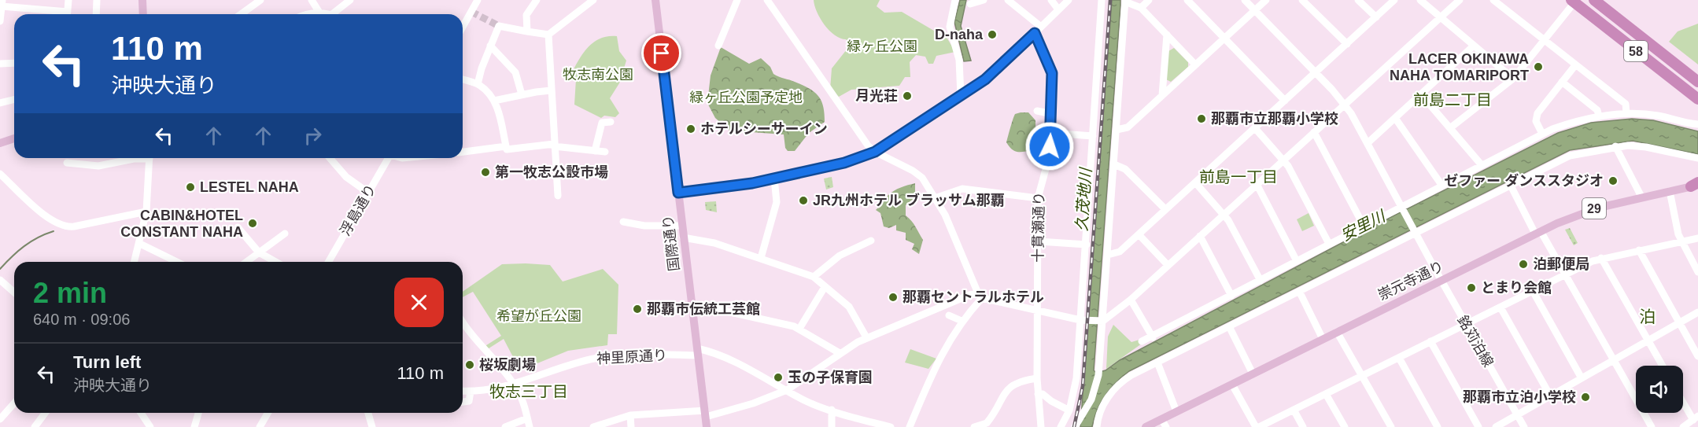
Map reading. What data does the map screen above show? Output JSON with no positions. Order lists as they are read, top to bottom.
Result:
{
  "streets": {
    "highway": ["58"],
    "main road": ["29", "国際通り", "崇元寺通り"],
    "street": [
      "浮島通り",
      "十貫瀬通り",
      "銘苅泊線",
      "神里原通り"
    ]
  },
  "crossings": [
    ["国際通り", "神里原通り"],
    ["崇元寺通り", "銘苅泊線"]
  ],
  "districts": [
    "前島二丁目",
    "前島一丁目",
    "泊",
    "牧志三丁目"
  ],
  "water": ["久茂地川", "安里川"],
  "parks": [
    "緑ヶ丘公園",
    "牧志南公園",
    "緑ヶ丘公園予定地",
    "希望が丘公園"
  ],
  "places": [
    "D-naha",
    "LACER OKINAWA NAHA TOMARIPORT",
    "月光荘",
    "那覇市立那覇小学校",
    "ホテルシーサーイン",
    "第一牧志公設市場",
    "ゼファー ダンススタジオ",
    "LESTEL NAHA",
    "JR九州ホテル ブラッサム那覇",
    "CABIN&HOTEL CONSTANT NAHA",
    "泊郵便局",
    "とまり会館",
    "那覇セントラルホテル",
    "那覇市伝統工芸館",
    "桜坂劇場",
    "玉の子保育園",
    "那覇市立泊小学校"
  ],
  "page": {
    "turn": ["110 m", "沖映大通り"],
    "heading": ["2 min", "640 m · 09:06"],
    "list": [
      {
        "name": "Turn left",
        "note": "沖映大通り",
        "value": "110 m"
      }
    ]
  }
}
